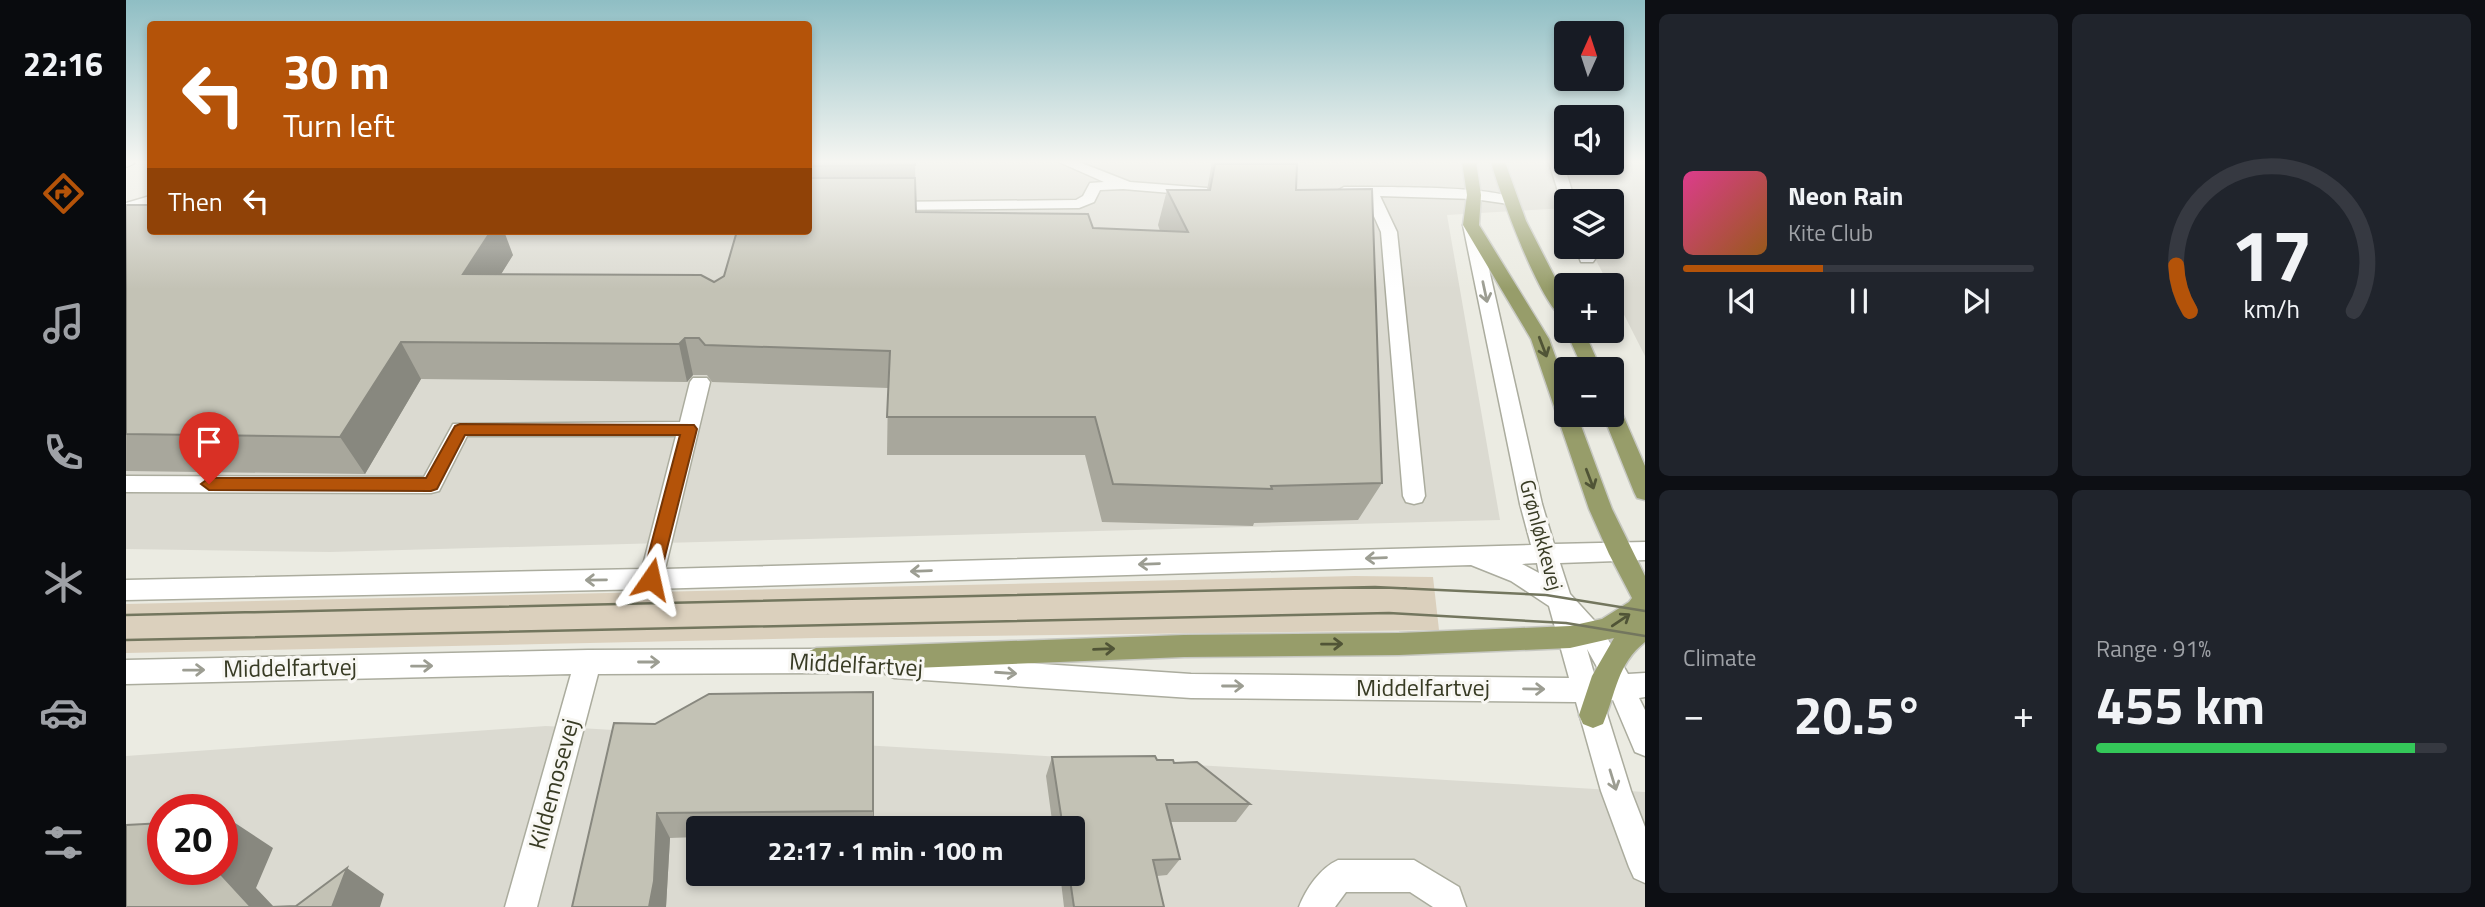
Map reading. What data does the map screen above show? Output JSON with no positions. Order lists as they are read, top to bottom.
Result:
{
  "streets": {
    "main road": ["Grønløkkevej"],
    "street": ["Middelfartvej", "Kildemosevej"]
  },
  "crossings": [
    ["Grønløkkevej", "Middelfartvej"],
    ["Middelfartvej", "Kildemosevej"]
  ],
  "north": "top",
  "page": {
    "tabs": "22:16",
    "map_buttons": ["+", "−"],
    "turn": ["30 m", "Turn left"],
    "then": "Then",
    "song": ["Neon Rain", "Kite Club"],
    "tile": [
      "Climate",
      ["Range · 91%", "455 km"]
    ],
    "heat": ["−", "20.5°", "+"],
    "limit": "20",
    "trip": "22:17 · 1 min · 100 m",
    "gauge": ["17", "km/h"]
  }
}
